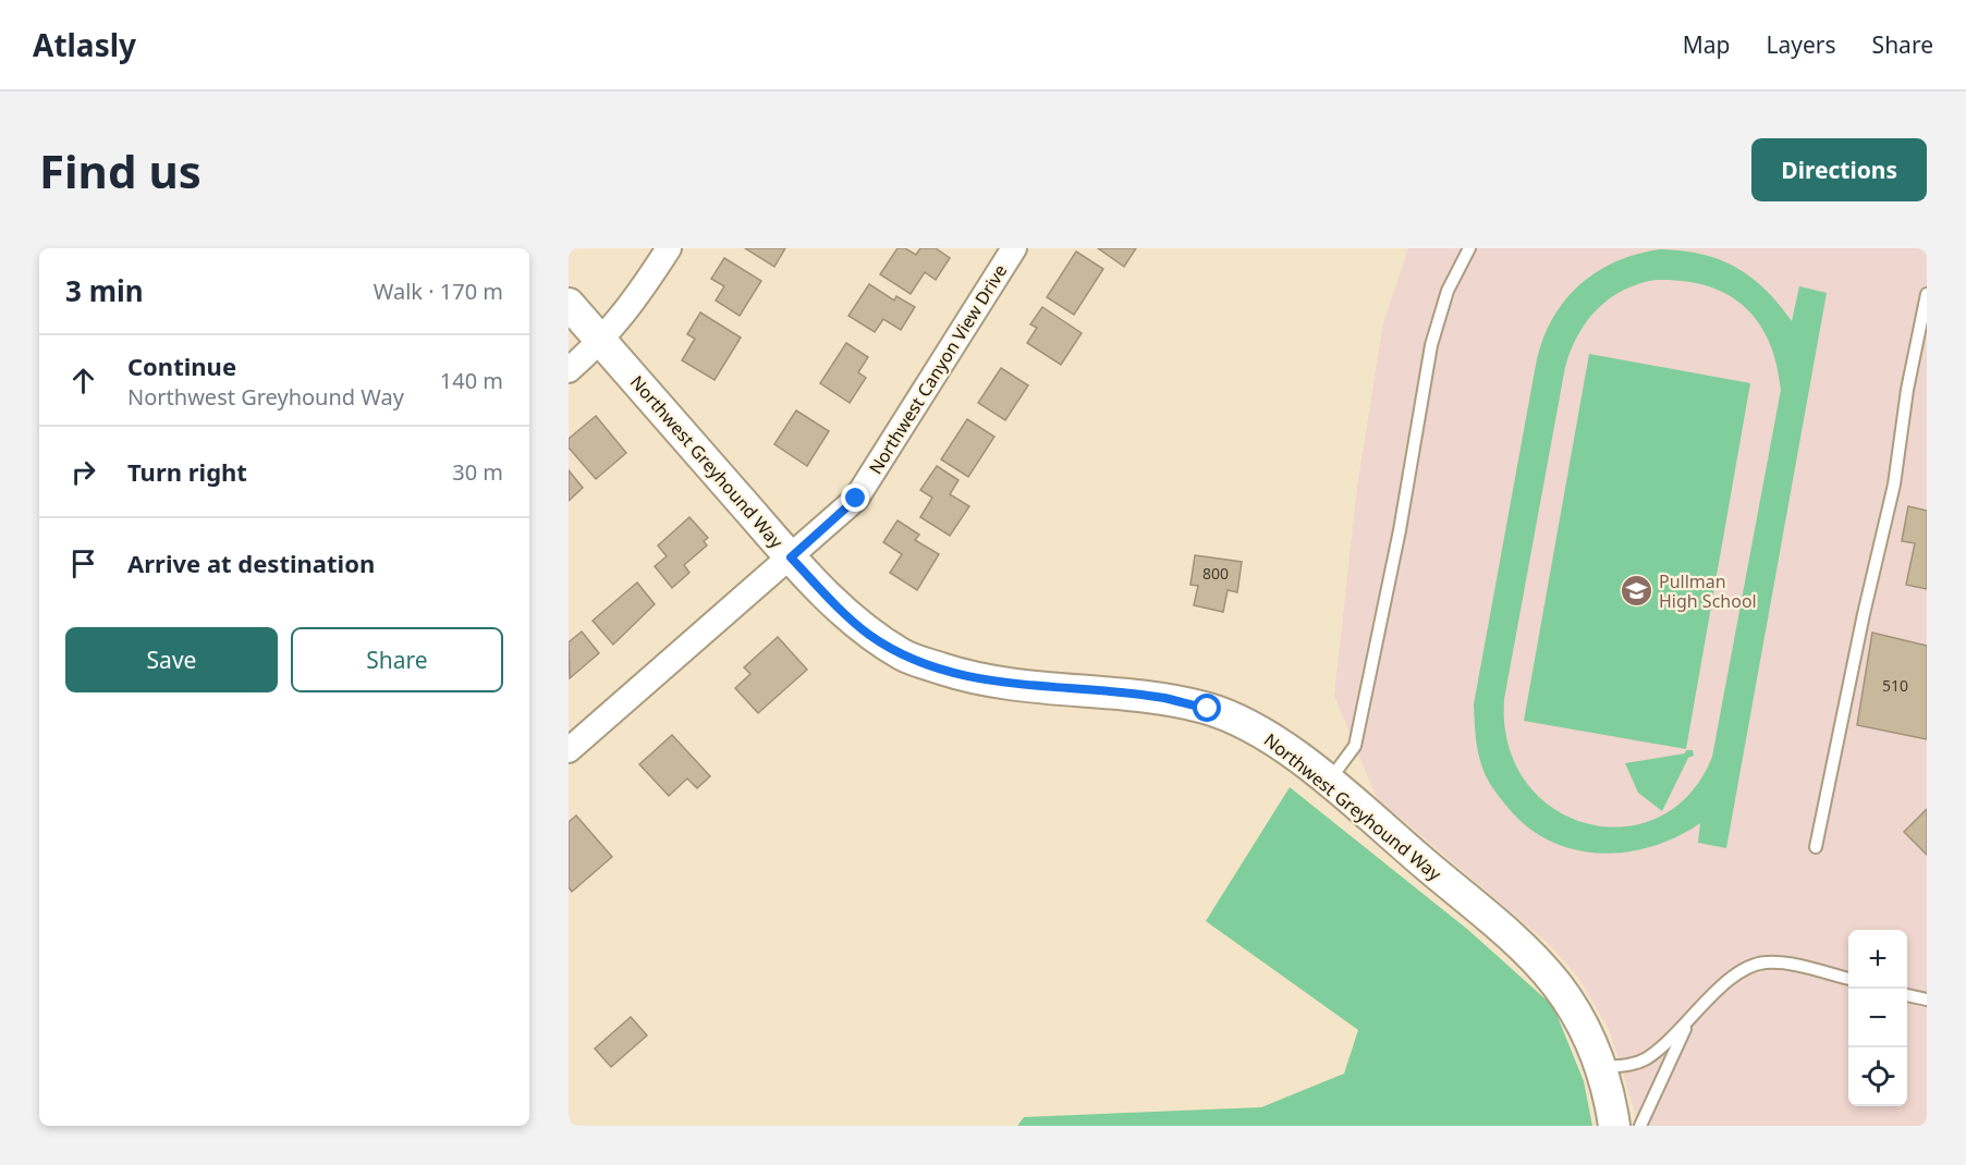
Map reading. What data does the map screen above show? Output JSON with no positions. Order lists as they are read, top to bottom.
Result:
{
  "streets": {
    "street": ["Northwest Canyon View Drive", "Northwest Greyhound Way"]
  },
  "crossings": [
    ["Northwest Canyon View Drive", "Northwest Greyhound Way"]
  ],
  "places": {
    "school or university": ["Pullman High School"]
  },
  "house_numbers": ["800", "510"],
  "page": {
    "header": "Atlasly",
    "nav": ["Map", "Layers", "Share"],
    "buttons": [
      "Directions",
      ["Save", "Share"]
    ],
    "title": "Find us",
    "heading": ["3 min", "Walk · 170 m"],
    "list": [
      ["Continue", "Northwest Greyhound Way", "140 m"],
      ["Turn right", "30 m"],
      "Arrive at destination"
    ],
    "map_buttons": ["+", "−"]
  }
}
